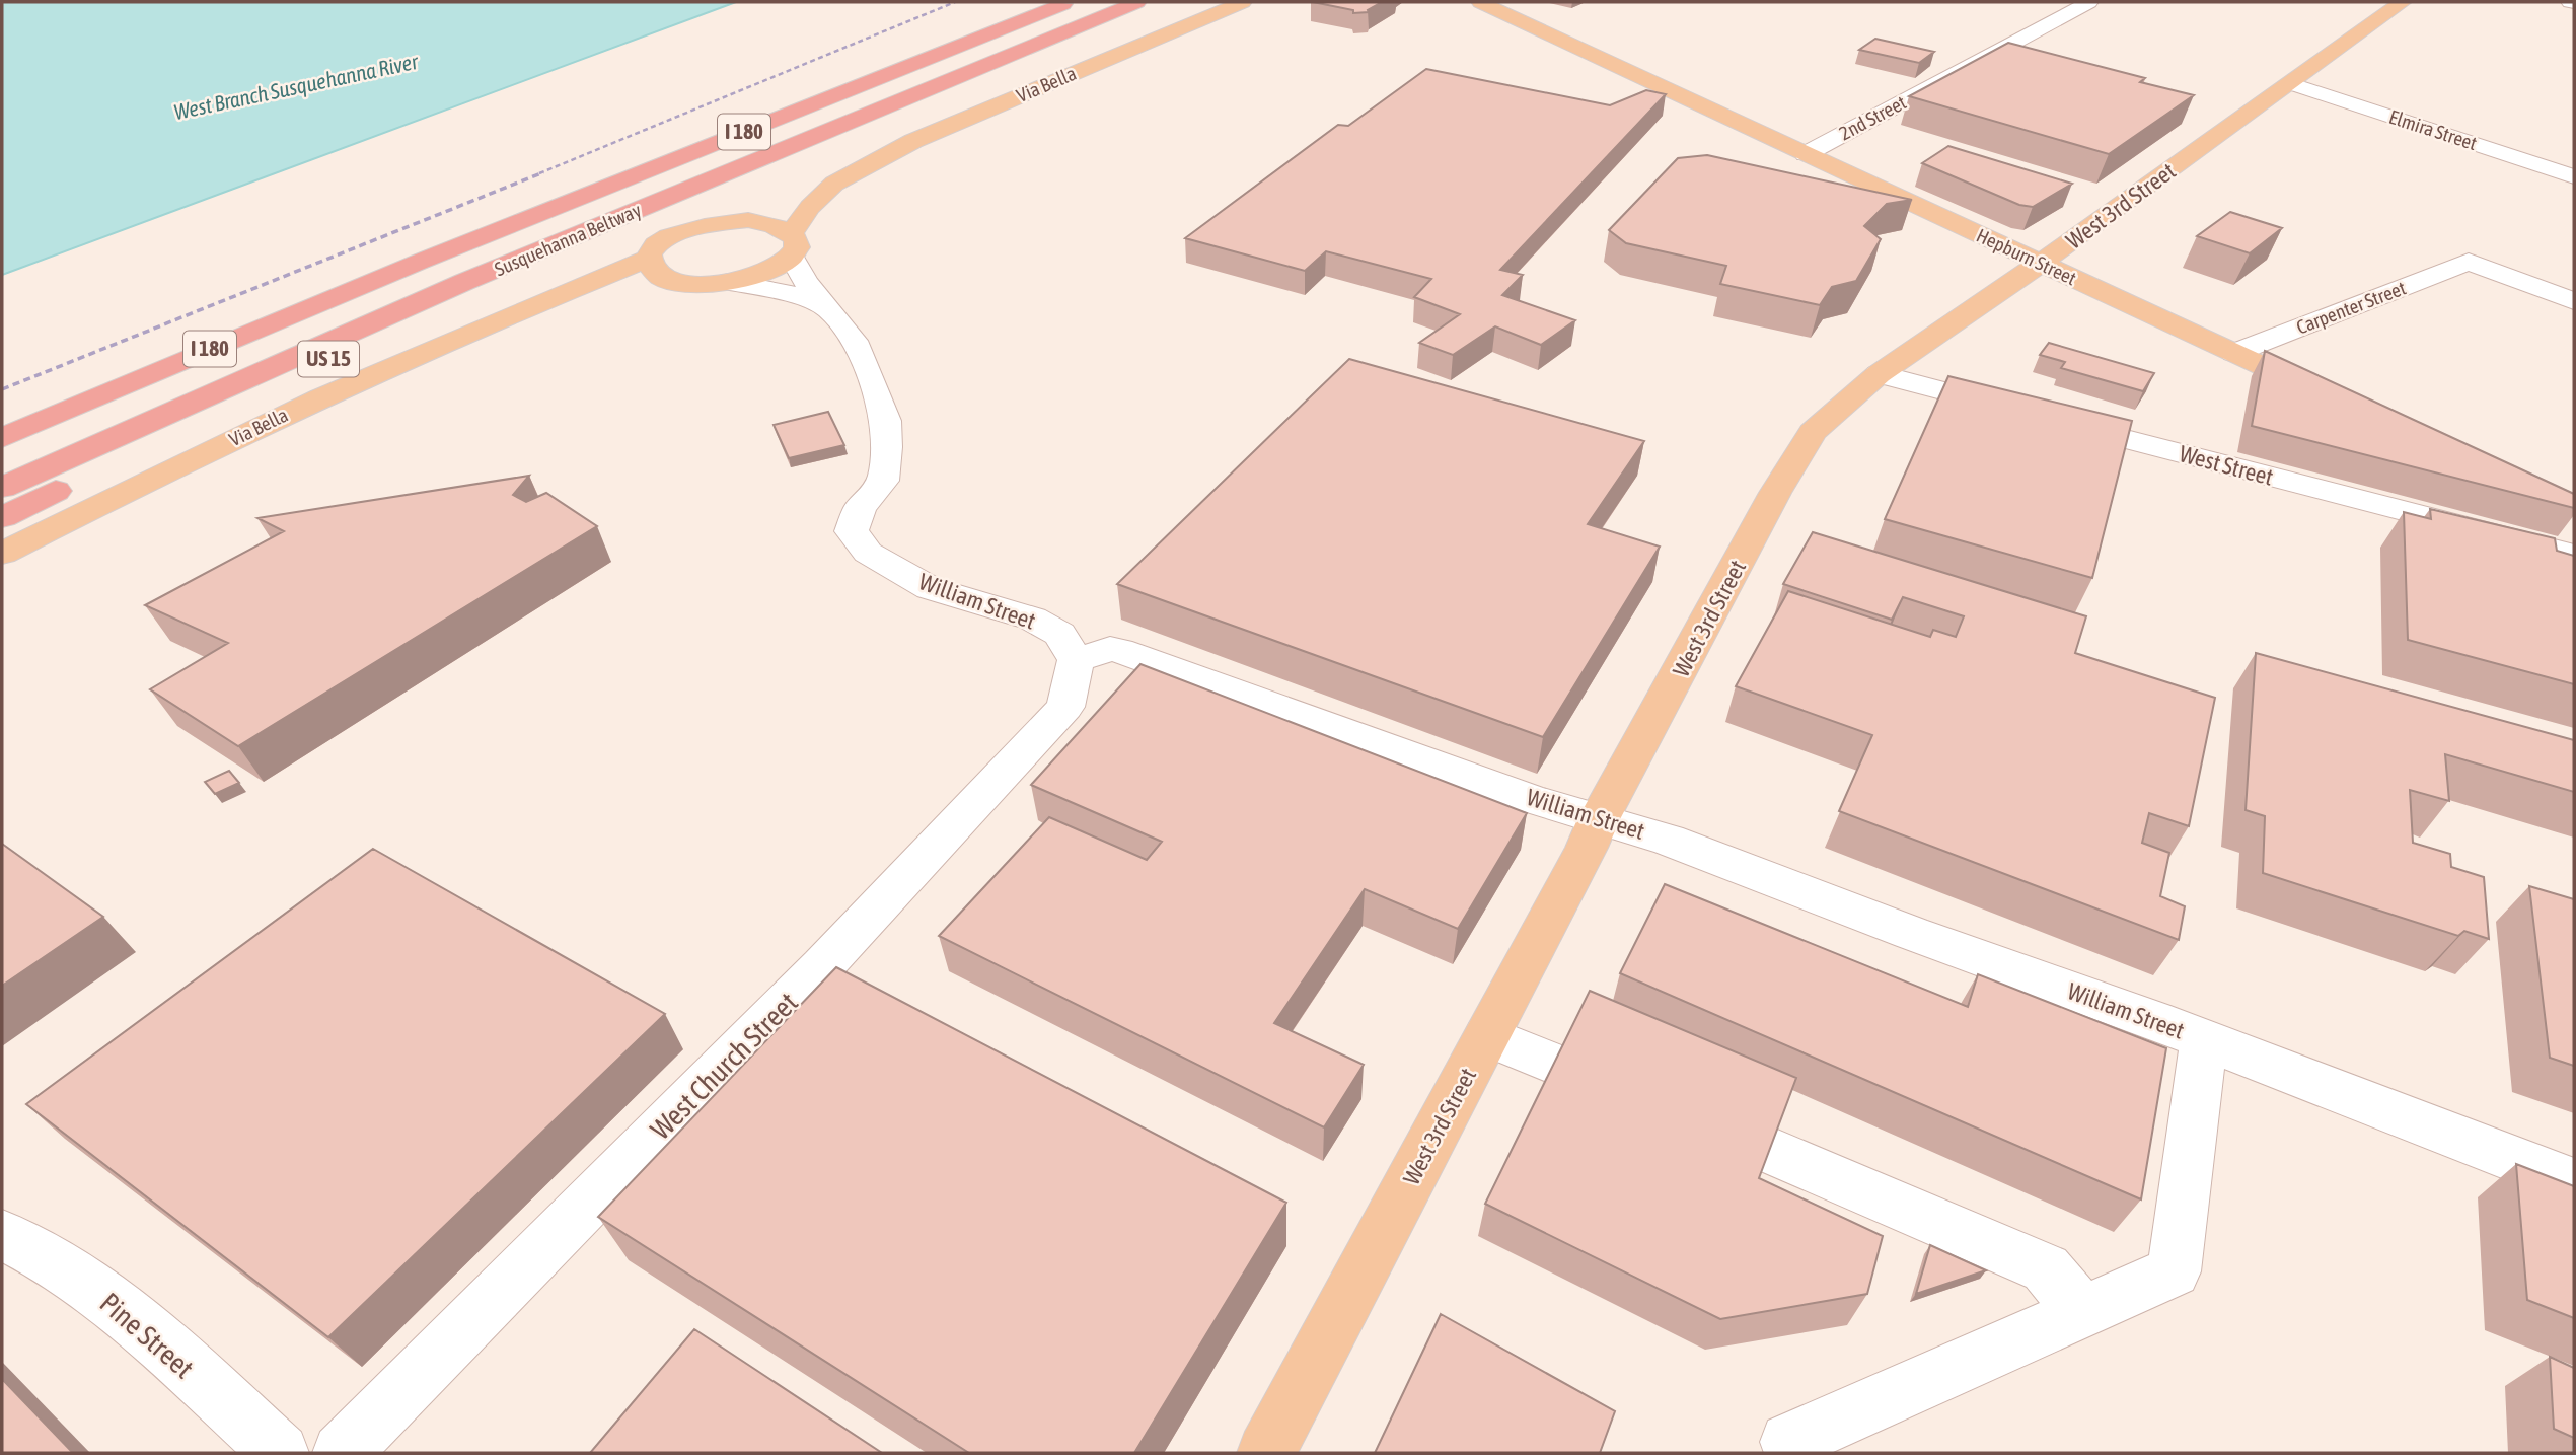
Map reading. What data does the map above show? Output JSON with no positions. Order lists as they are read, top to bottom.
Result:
{
  "streets": {
    "highway": ["I 180", "Susquehanna Beltway", "US 15"],
    "main road": ["Via Bella", "West 3rd Street", "Hepburn Street"],
    "street": [
      "2nd Street",
      "Elmira Street",
      "Carpenter Street",
      "West Street",
      "William Street",
      "West Church Street",
      "Pine Street"
    ]
  },
  "crossings": [
    ["Via Bella", "William Street"],
    ["2nd Street", "Hepburn Street"],
    ["Elmira Street", "West 3rd Street"],
    ["West 3rd Street", "Hepburn Street"],
    ["West 3rd Street", "West Street"],
    ["West 3rd Street", "William Street"],
    ["Susquehanna Beltway", "US 15"],
    ["Hepburn Street", "Carpenter Street"],
    ["William Street", "West Church Street"]
  ],
  "water": ["West Branch Susquehanna River"]
}
